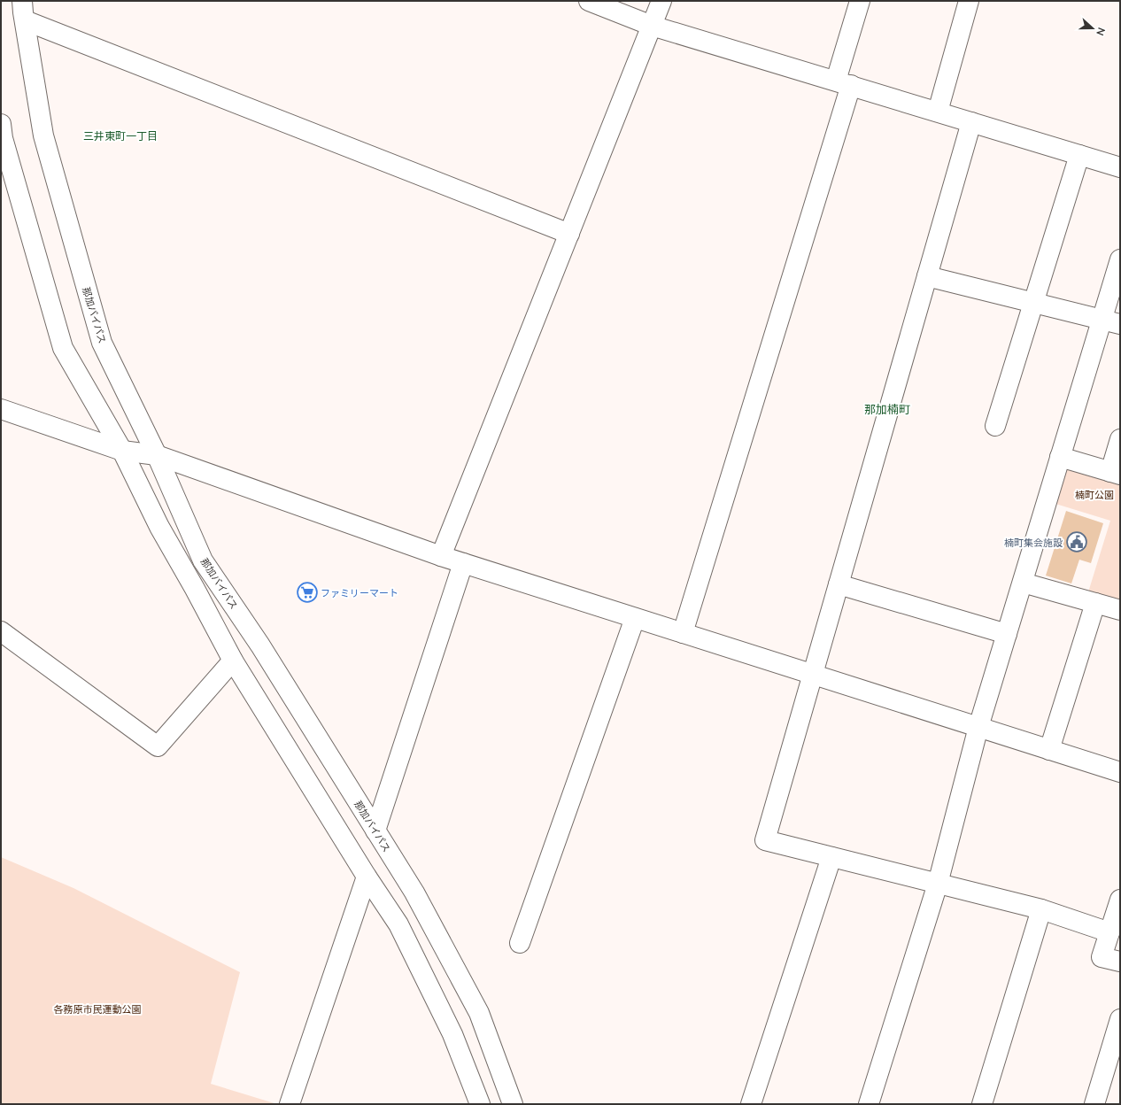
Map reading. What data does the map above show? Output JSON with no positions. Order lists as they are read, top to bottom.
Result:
{
  "streets": {
    "main road": ["那加バイパス"]
  },
  "districts": ["三井東町一丁目", "那加楠町"],
  "parks": ["楠町公園", "各務原市民運動公園"],
  "places": {
    "public building": ["楠町集会施設"],
    "supermarket": ["ファミリーマート"]
  },
  "north": "right"
}
